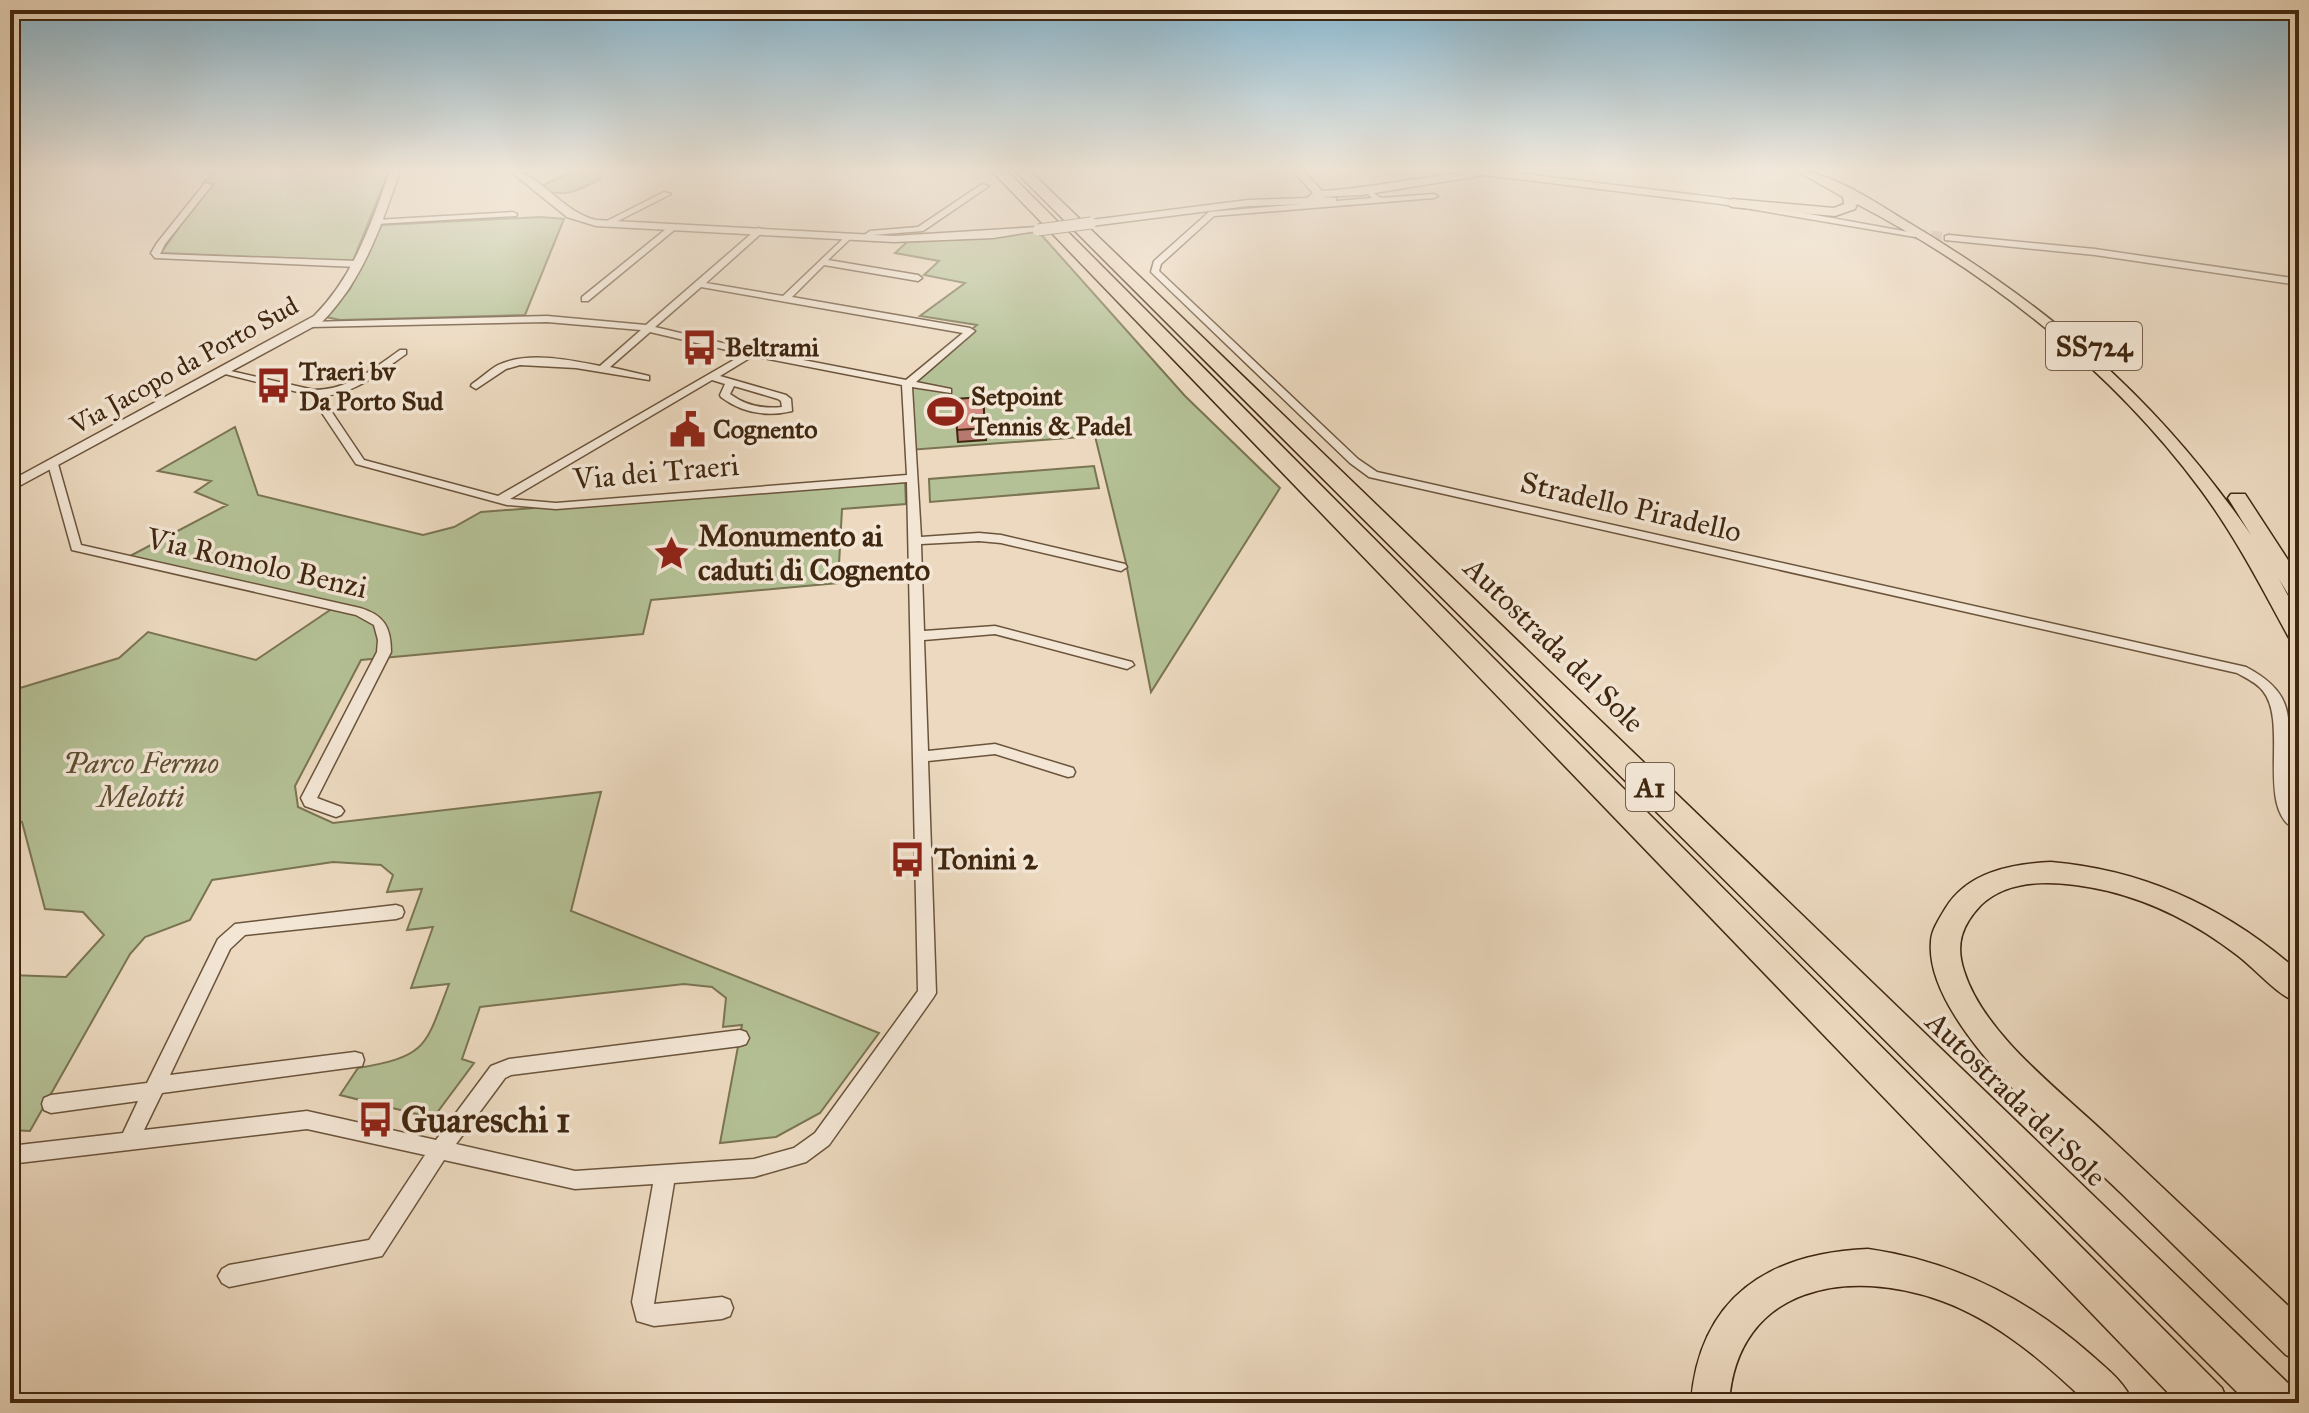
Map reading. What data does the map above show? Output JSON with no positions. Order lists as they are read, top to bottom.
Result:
{
  "streets": {
    "highway": ["SS724", "Autostrada del Sole", "A1"],
    "street": [
      "Via Jacopo da Porto Sud",
      "Via dei Traeri",
      "Stradello Piradello",
      "Via Romolo Benzi"
    ]
  },
  "crossings": [
    ["Via Jacopo da Porto Sud", "Via Romolo Benzi"]
  ],
  "parks": ["Parco Fermo Melotti"],
  "places": {
    "bus stop": [
      "Beltrami",
      "Traeri bv Da Porto Sud",
      "Tonini 2",
      "Guareschi 1"
    ],
    "sports": ["Setpoint Tennis & Padel"],
    "public building": ["Cognento"],
    "place": ["Monumento ai caduti di Cognento"]
  }
}
